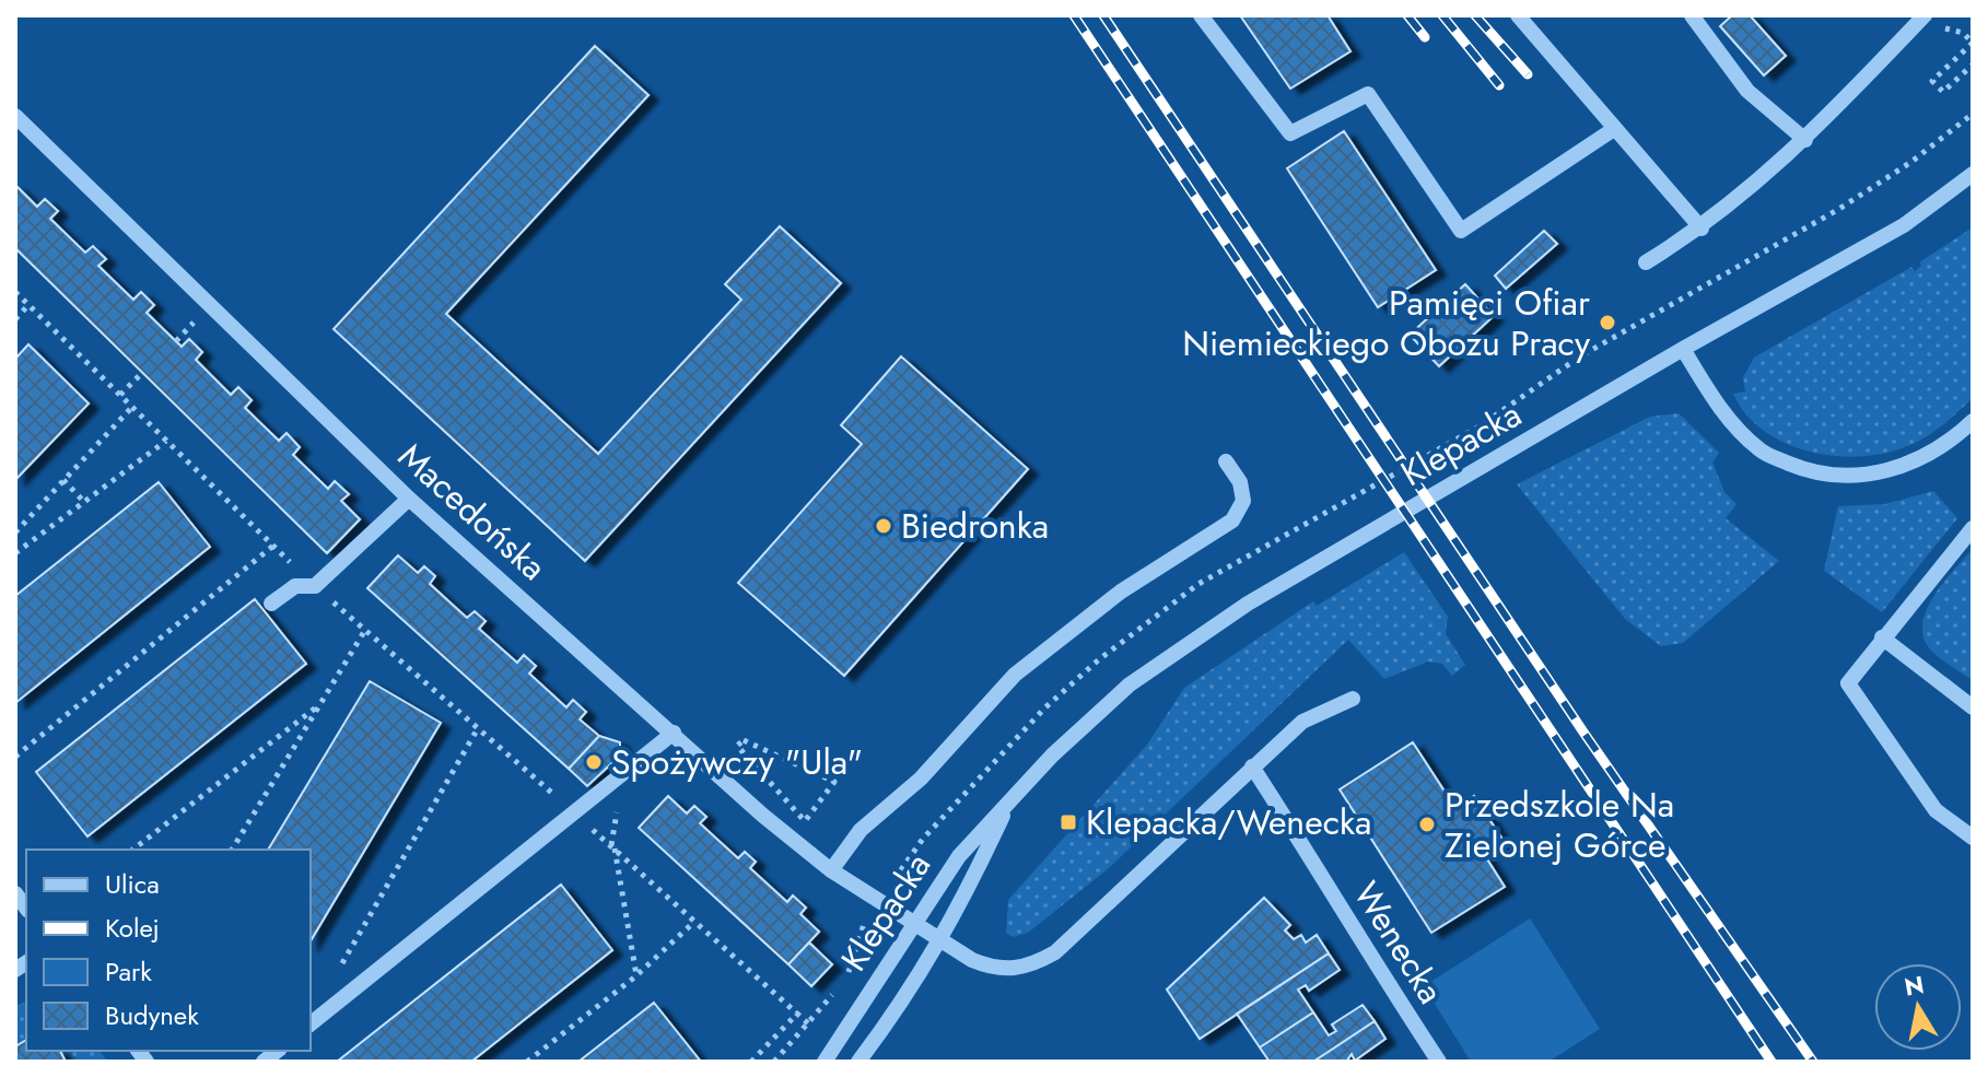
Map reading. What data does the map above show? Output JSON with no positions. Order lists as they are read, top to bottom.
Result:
{
  "streets": {
    "street": ["Klepacka", "Macedońska", "Wenecka"]
  },
  "crossings": [
    ["Klepacka", "Macedońska"],
    ["Macedońska", "Wenecka"]
  ],
  "places": {
    "other": [
      "Pamięci Ofiar Niemieckiego Obozu Pracy",
      "Biedronka",
      "Spożywczy \"Ula\"",
      "Przedszkole Na Zielonej Górce"
    ],
    "transit": ["Klepacka/Wenecka"]
  },
  "legend": [
    "Ulica",
    "Kolej",
    "Park",
    "Budynek"
  ],
  "north": "top"
}
